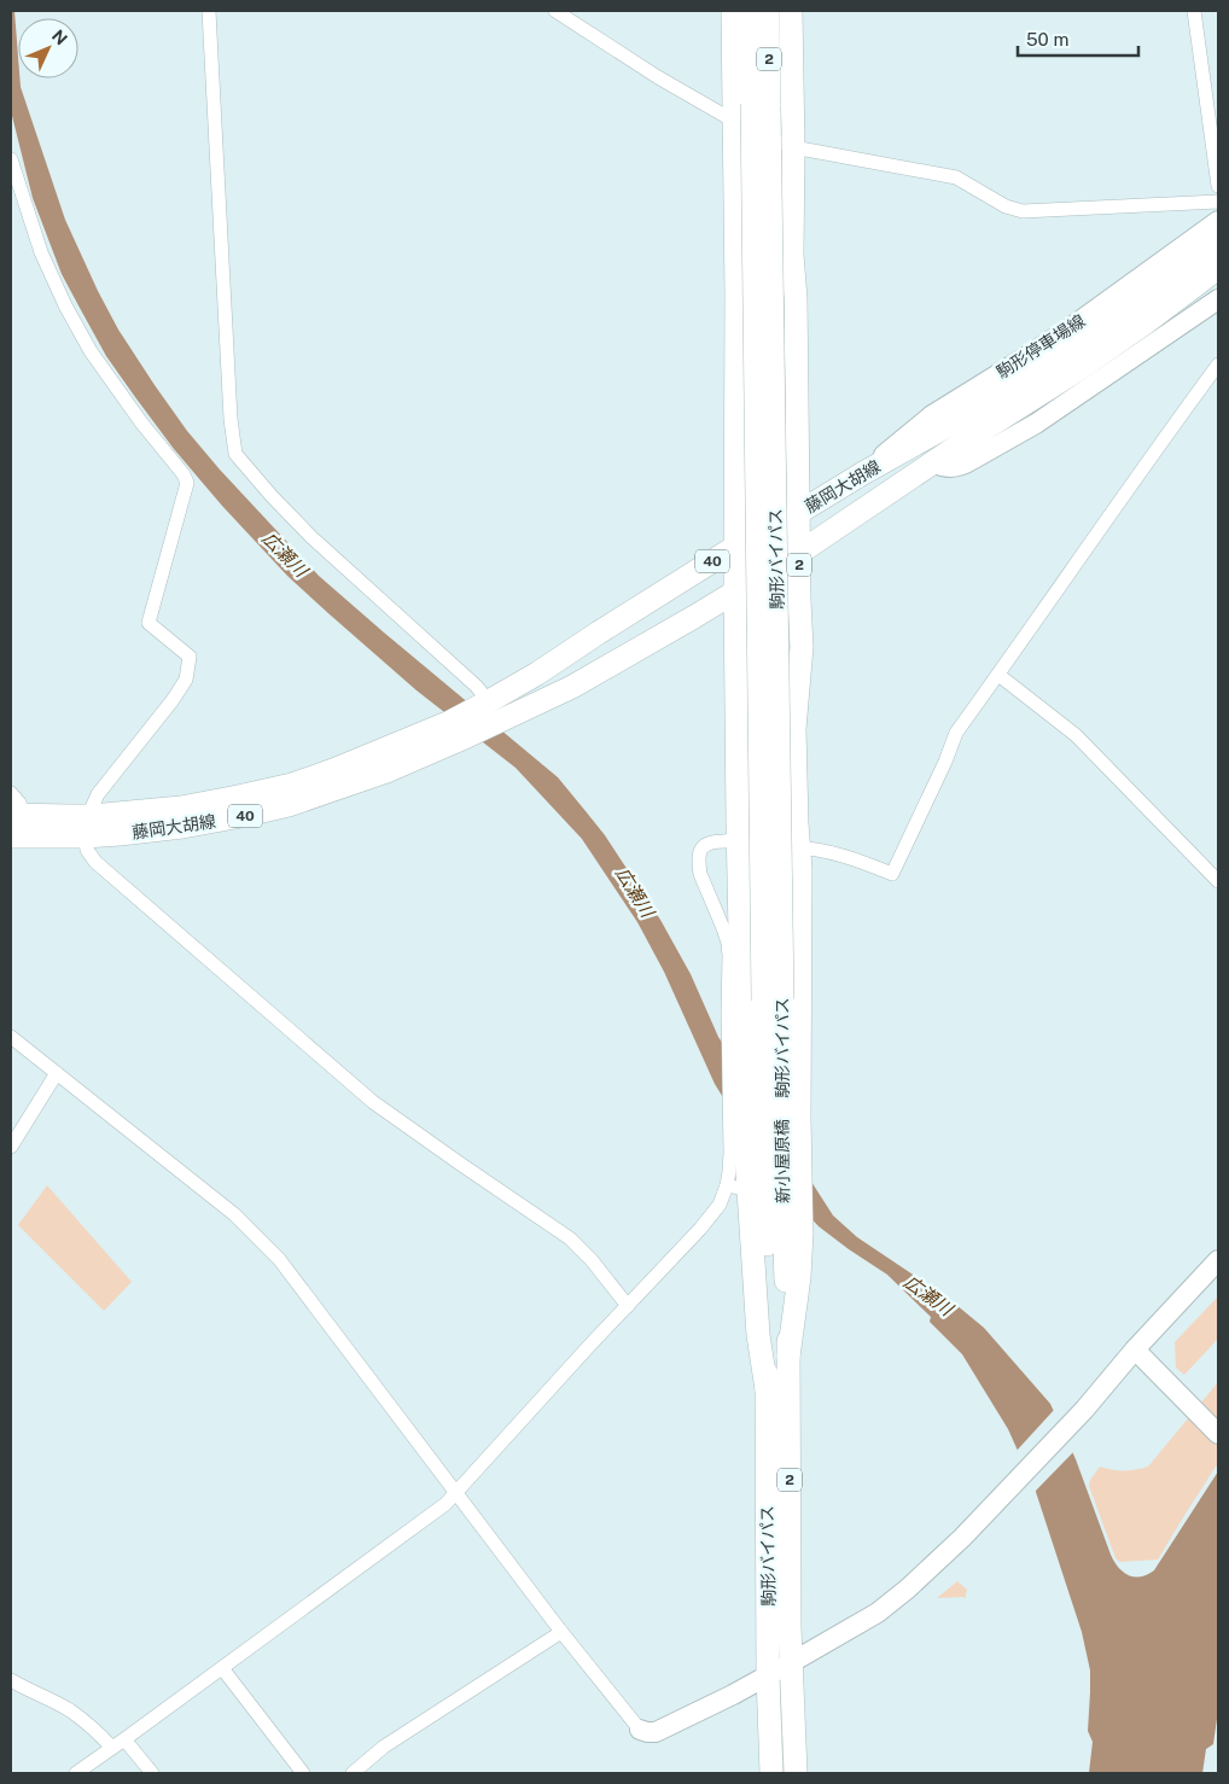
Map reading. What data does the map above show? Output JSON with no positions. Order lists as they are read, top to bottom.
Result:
{
  "streets": {
    "main road": [
      "2",
      "藤岡大胡線",
      "駒形バイパス",
      "40",
      "新小屋原橋"
    ],
    "street": ["駒形停車場線"]
  },
  "crossings": [
    ["2", "藤岡大胡線"],
    ["2", "駒形バイパス"],
    ["2", "新小屋原橋"],
    ["駒形停車場線", "藤岡大胡線"],
    ["藤岡大胡線", "40"],
    ["駒形バイパス", "新小屋原橋"]
  ],
  "water": ["広瀬川"],
  "scale_bar": "50 m",
  "north": "top right"
}
